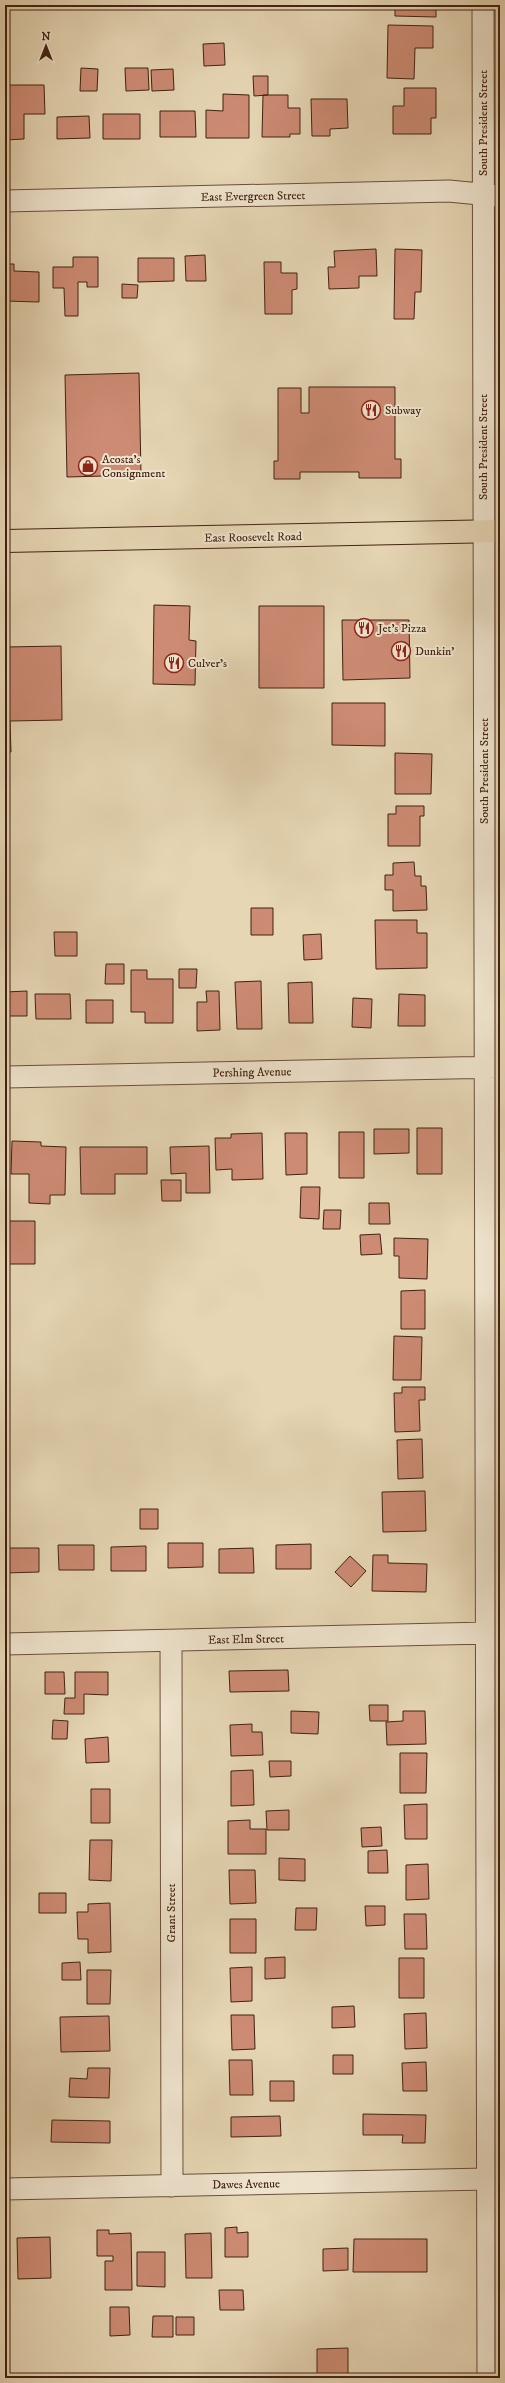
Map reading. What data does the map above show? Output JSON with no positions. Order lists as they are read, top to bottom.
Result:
{
  "streets": {
    "main road": ["East Roosevelt Road"],
    "street": [
      "South President Street",
      "East Evergreen Street",
      "Pershing Avenue",
      "East Elm Street",
      "Grant Street",
      "Dawes Avenue"
    ]
  },
  "crossings": [
    ["South President Street", "East Evergreen Street"],
    ["South President Street", "East Roosevelt Road"],
    ["South President Street", "Pershing Avenue"],
    ["South President Street", "East Elm Street"],
    ["East Elm Street", "Grant Street"],
    ["Grant Street", "Dawes Avenue"]
  ],
  "places": {
    "restaurant": [
      "Subway",
      "Jet's Pizza",
      "Dunkin'",
      "Culver's"
    ],
    "shop": ["Acosta's Consignment"]
  },
  "north": "top"
}
